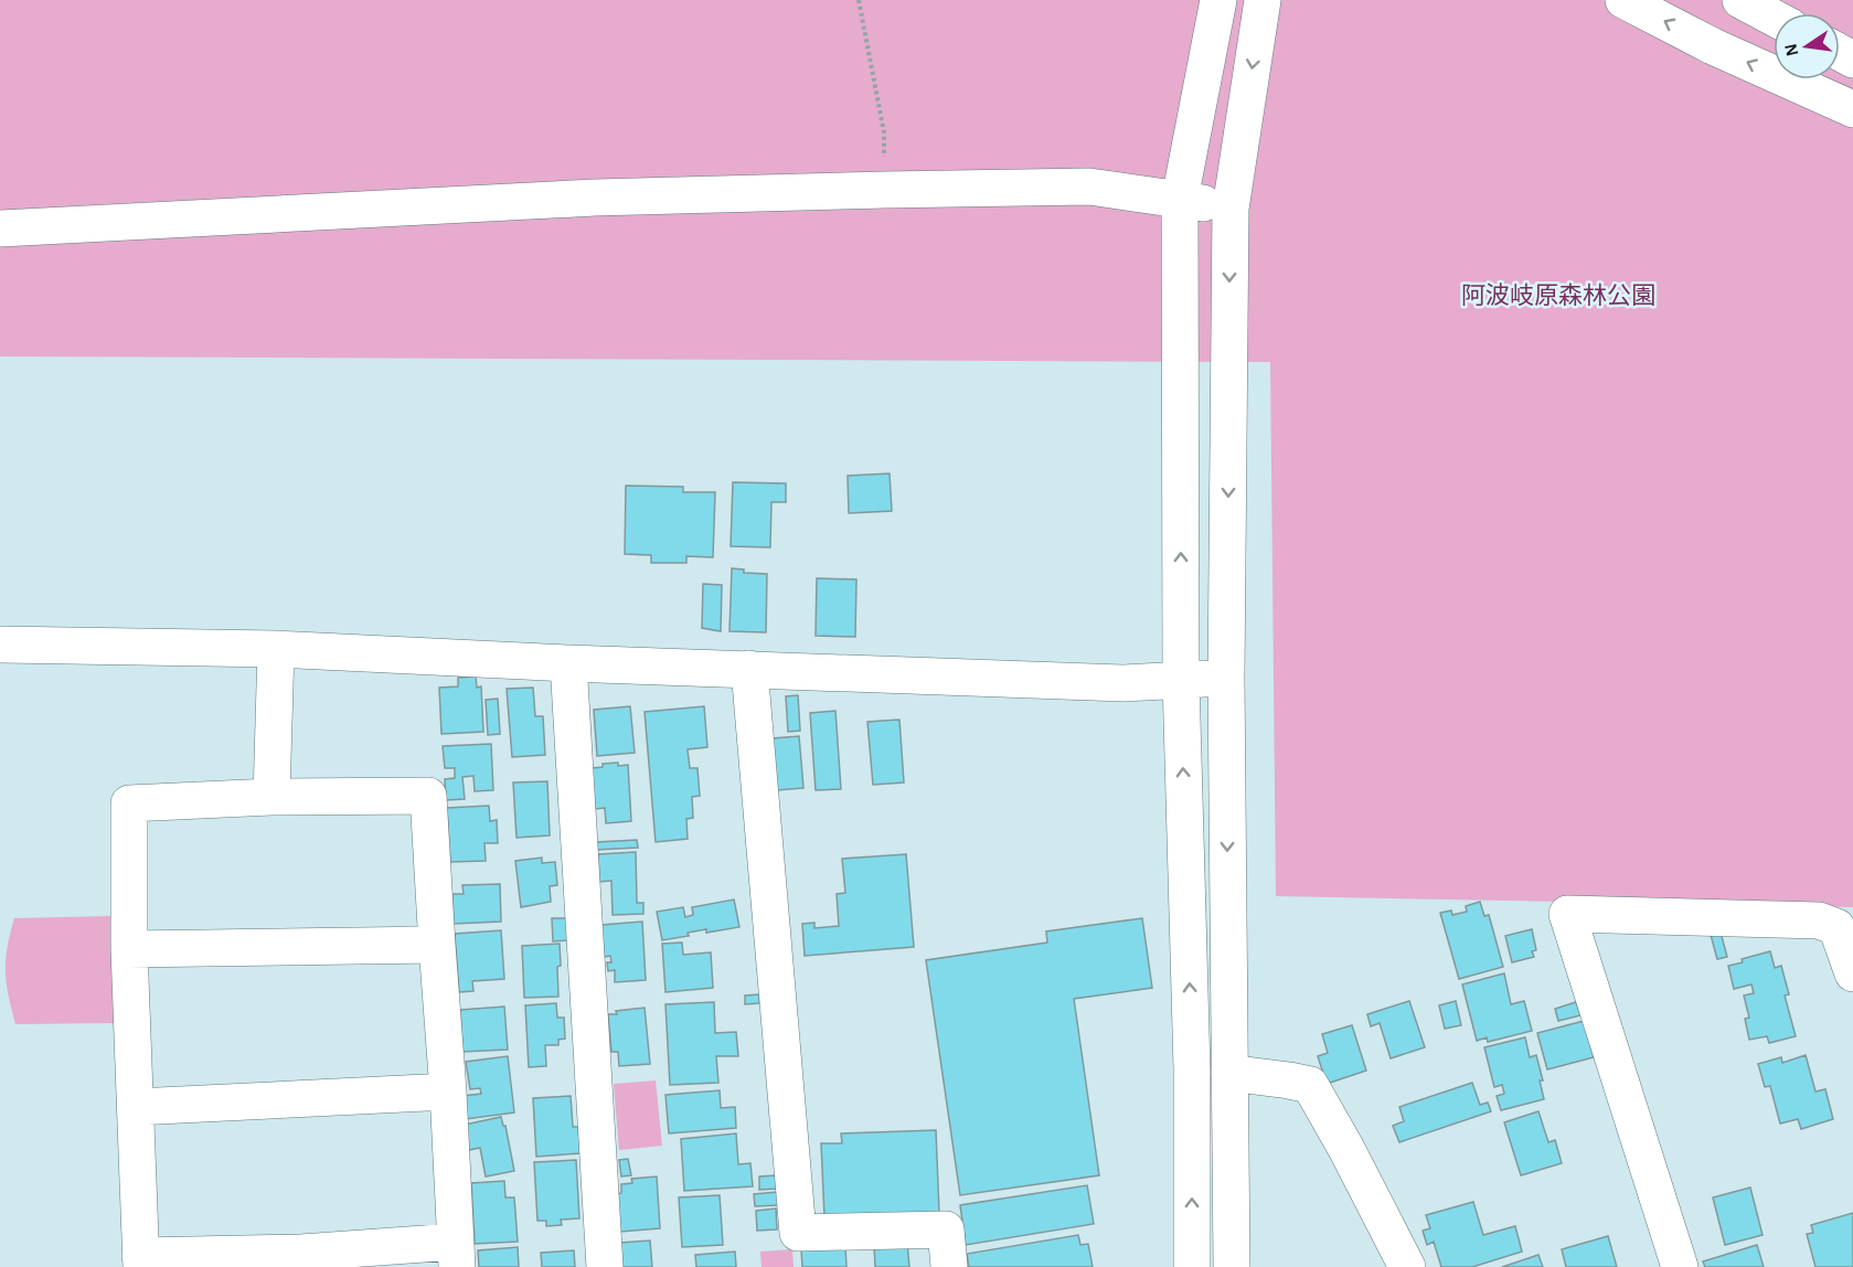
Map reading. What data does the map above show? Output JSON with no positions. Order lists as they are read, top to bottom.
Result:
{
  "parks": ["阿波岐原森林公園"],
  "north": "left"
}
